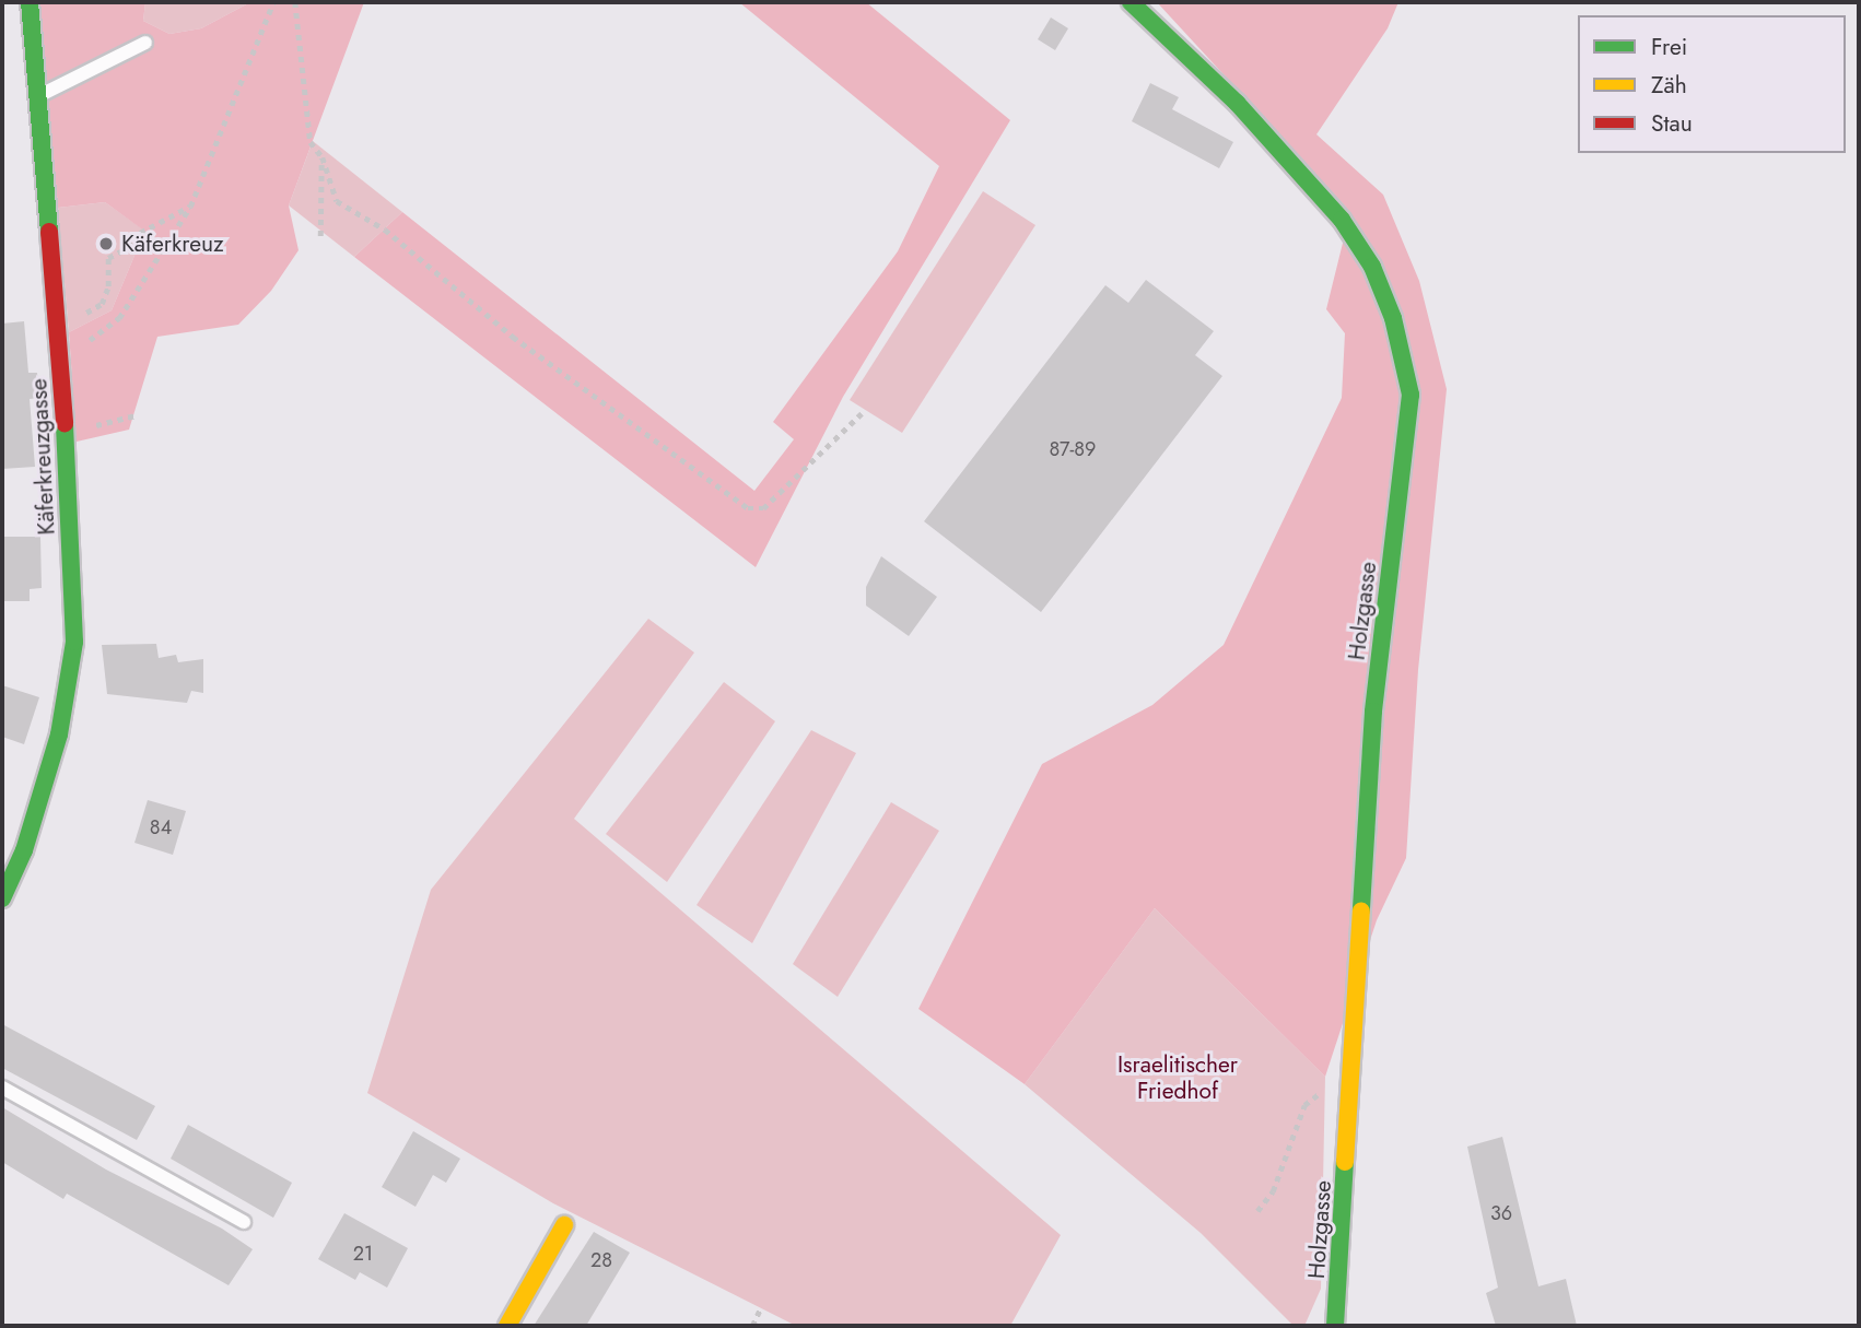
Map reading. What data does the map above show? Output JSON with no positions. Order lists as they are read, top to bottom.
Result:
{
  "streets": {
    "street": ["Käferkreuzgasse", "Holzgasse"]
  },
  "parks": ["Israelitischer Friedhof"],
  "places": ["Käferkreuz"],
  "house_numbers": [
    "87-89",
    "84",
    "36",
    "21",
    "28"
  ],
  "legend": ["Frei", "Zäh", "Stau"]
}
